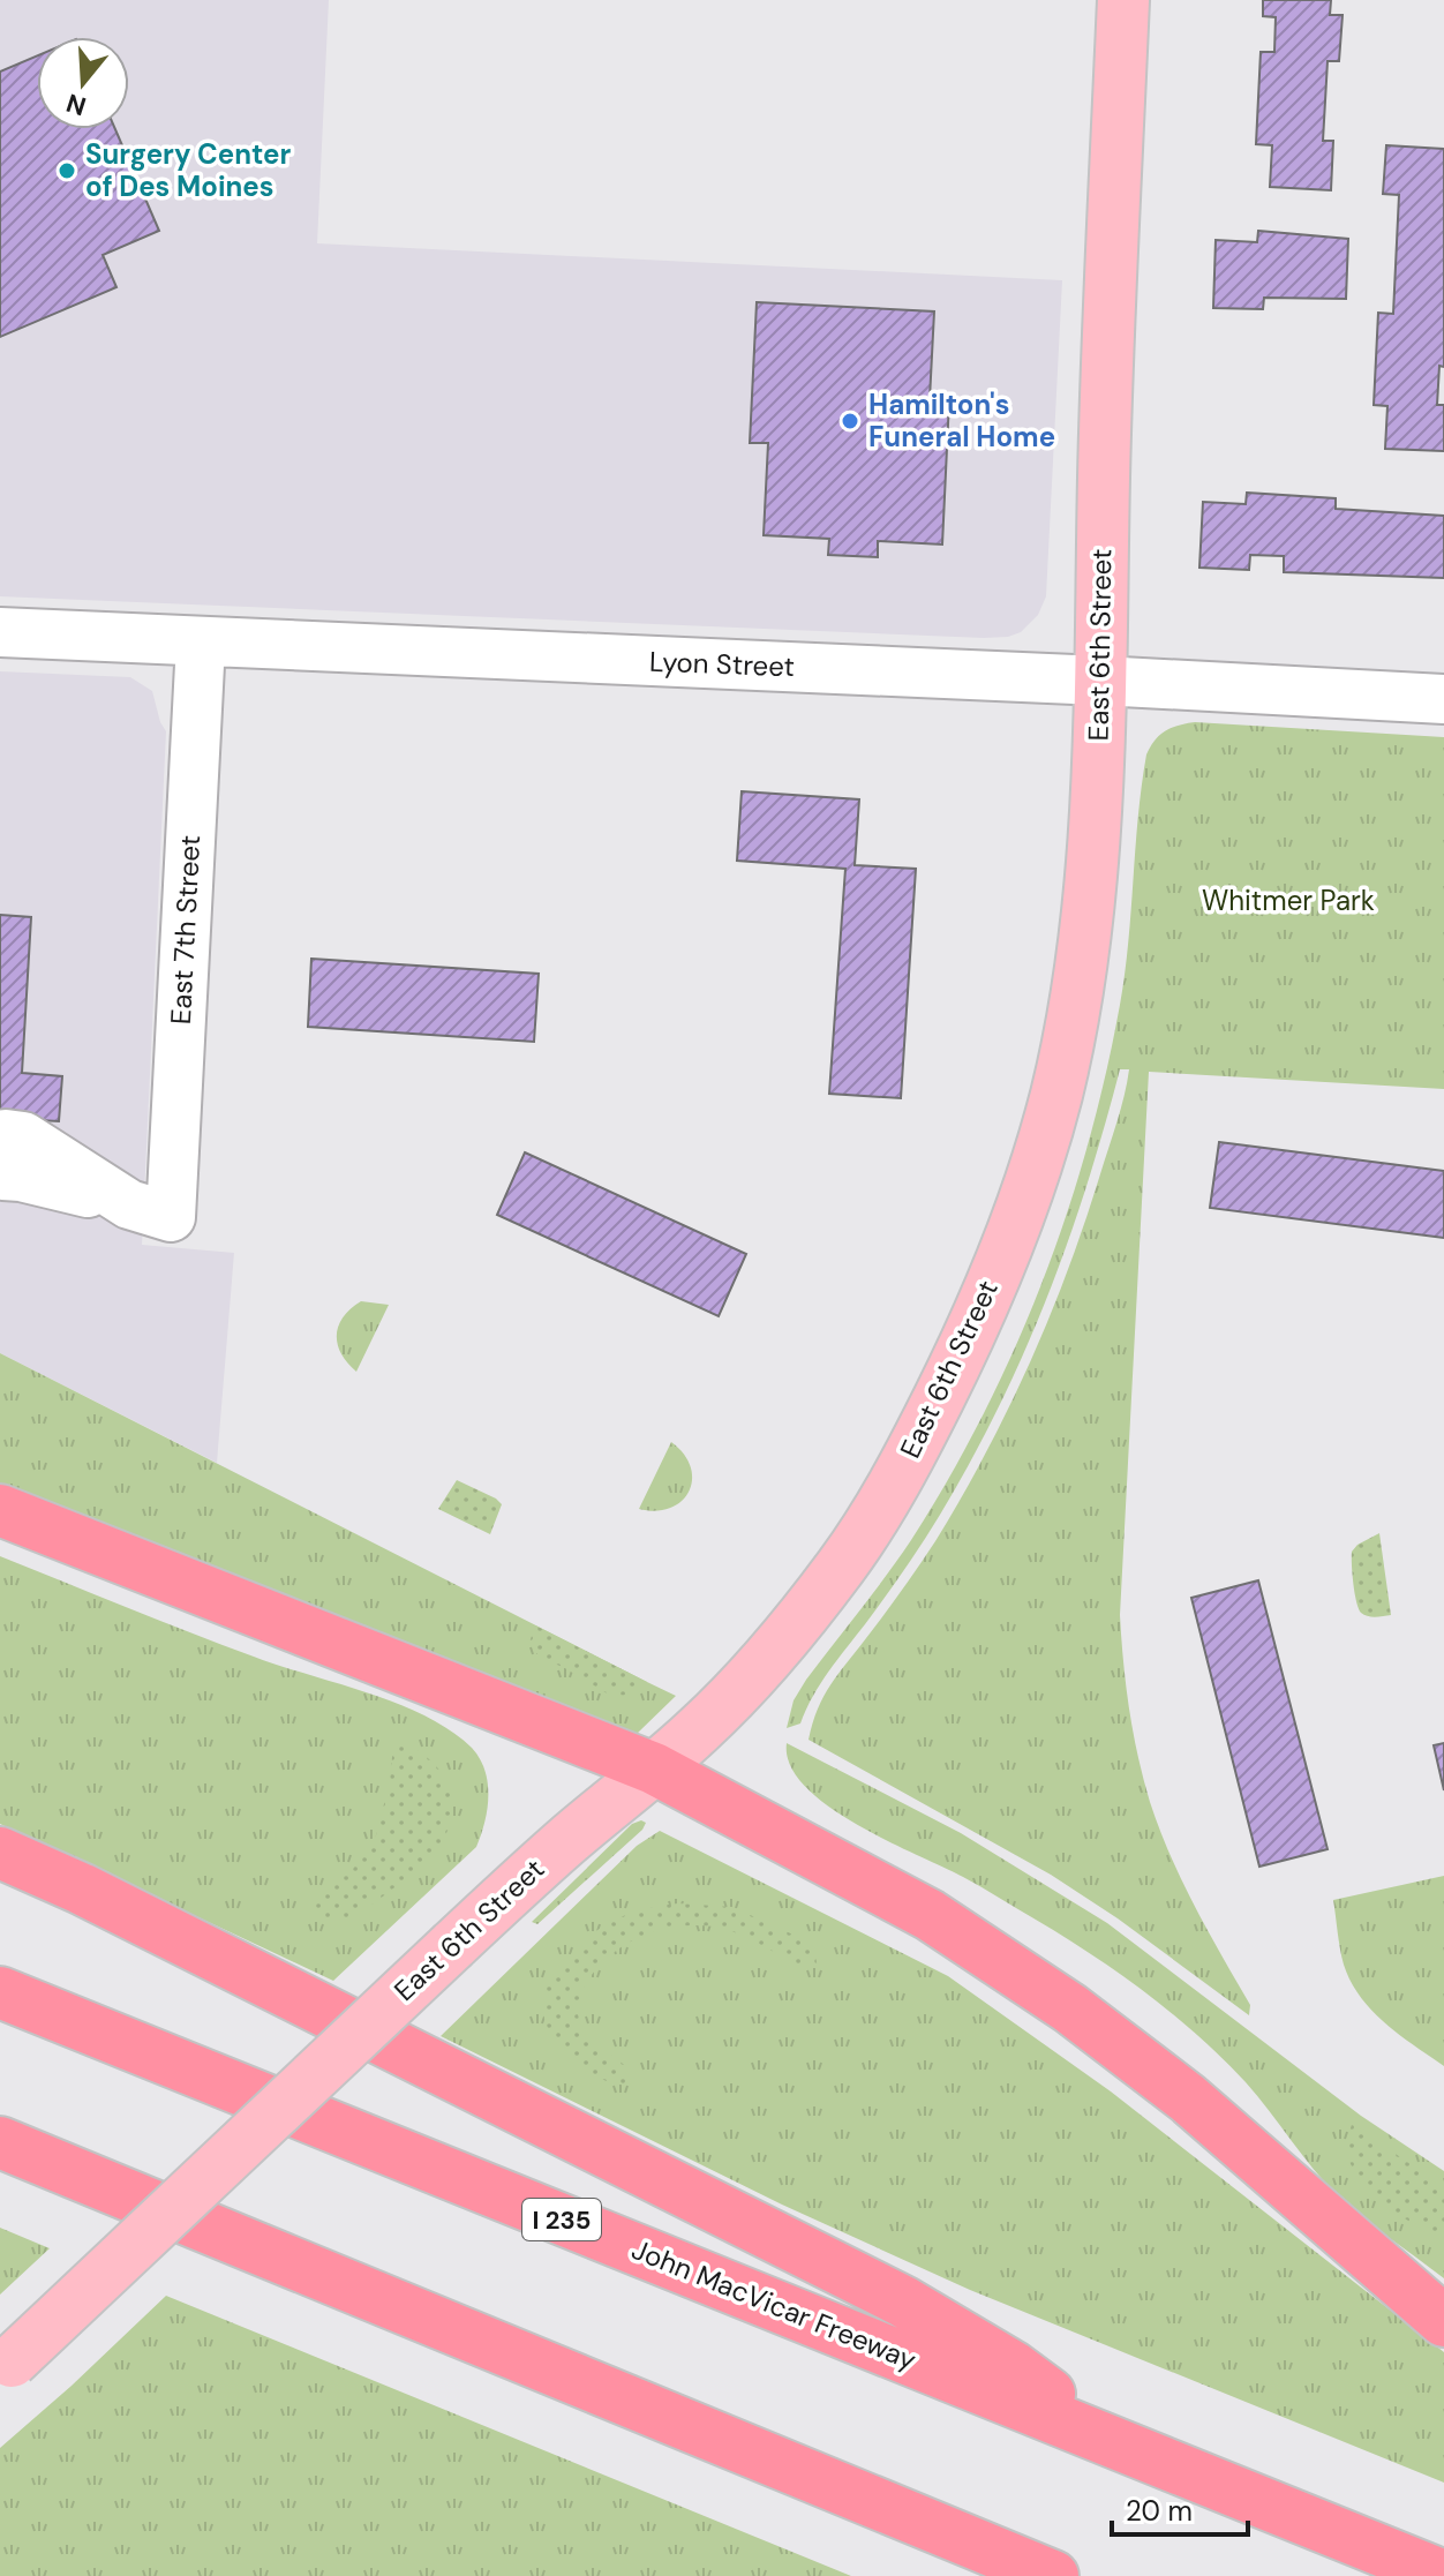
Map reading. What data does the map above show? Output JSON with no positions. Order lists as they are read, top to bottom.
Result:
{
  "streets": {
    "highway": ["I 235", "John MacVicar Freeway"],
    "main road": ["East 6th Street"],
    "street": ["Lyon Street", "East 7th Street"]
  },
  "crossings": [
    ["East 6th Street", "Lyon Street"],
    ["Lyon Street", "East 7th Street"]
  ],
  "parks": ["Whitmer Park"],
  "places": ["Surgery Center of Des Moines", "Hamilton's Funeral Home"],
  "scale_bar": "20 m",
  "north": "bottom"
}
